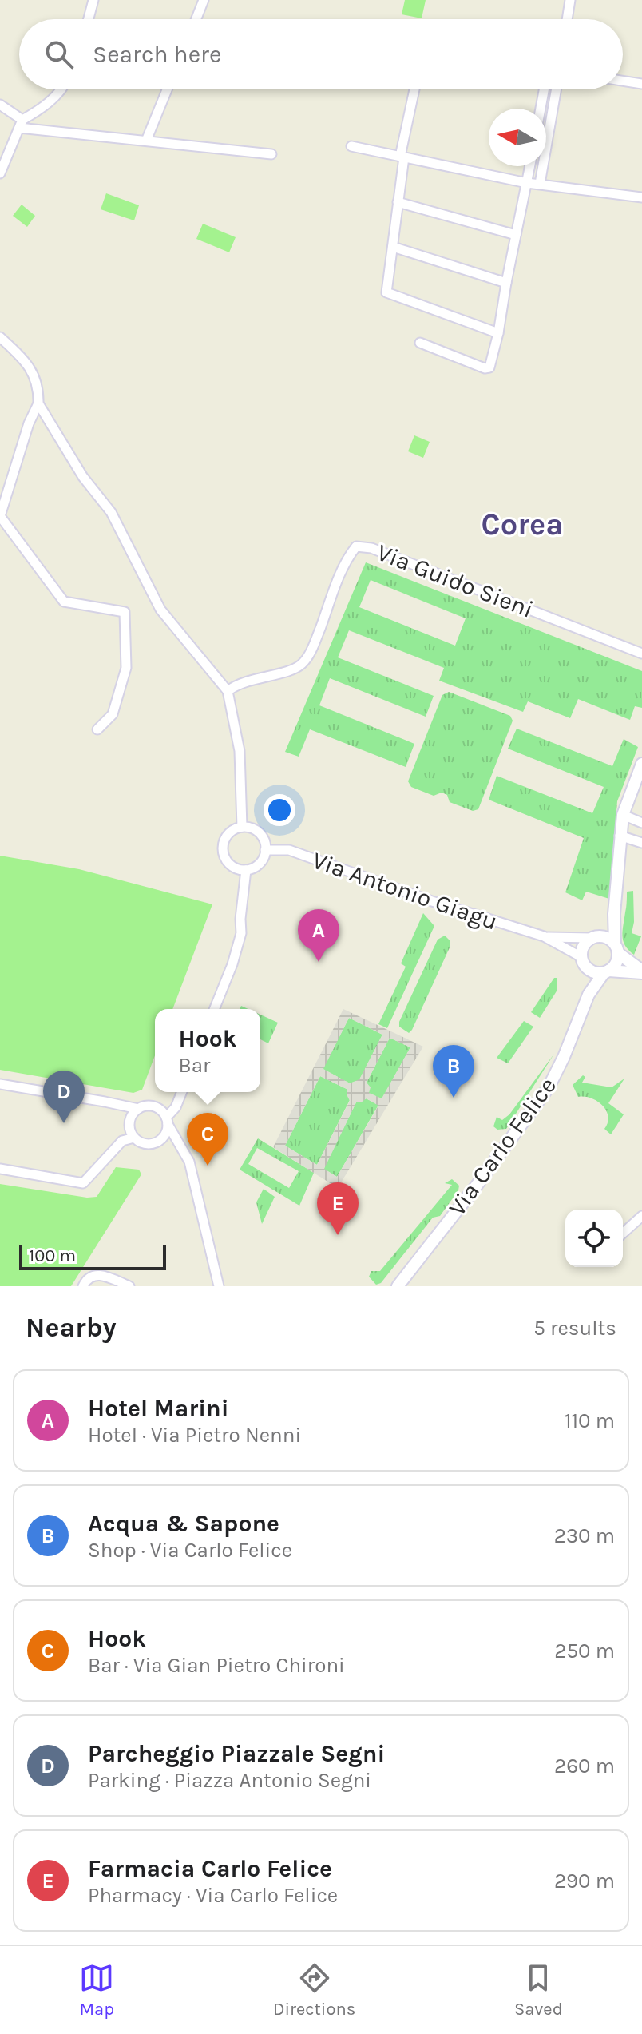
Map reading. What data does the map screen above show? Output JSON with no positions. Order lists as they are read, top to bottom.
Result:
{
  "streets": {
    "main road": ["Via Carlo Felice"],
    "street": ["Via Guido Sieni", "Via Antonio Giagu"]
  },
  "crossings": [
    ["Via Antonio Giagu", "Via Carlo Felice"]
  ],
  "districts": ["Corea"],
  "scale_bar": "100 m",
  "north": "left",
  "page": {
    "search": "Search here",
    "pins": [
      "A",
      "B",
      "D",
      "C",
      "E"
    ],
    "popup": ["Hook", "Bar"],
    "scale": "100 m",
    "heading": ["Nearby", "5 results"],
    "list": [
      {
        "mark": "A",
        "name": "Hotel Marini",
        "note": "Hotel · Via Pietro Nenni",
        "value": "110 m"
      },
      {
        "mark": "B",
        "name": "Acqua & Sapone",
        "note": "Shop · Via Carlo Felice",
        "value": "230 m"
      },
      {
        "mark": "C",
        "name": "Hook",
        "note": "Bar · Via Gian Pietro Chironi",
        "value": "250 m"
      },
      {
        "mark": "D",
        "name": "Parcheggio Piazzale Segni",
        "note": "Parking · Piazza Antonio Segni",
        "value": "260 m"
      },
      {
        "mark": "E",
        "name": "Farmacia Carlo Felice",
        "note": "Pharmacy · Via Carlo Felice",
        "value": "290 m"
      }
    ],
    "nav": ["Map", "Directions", "Saved"]
  }
}
